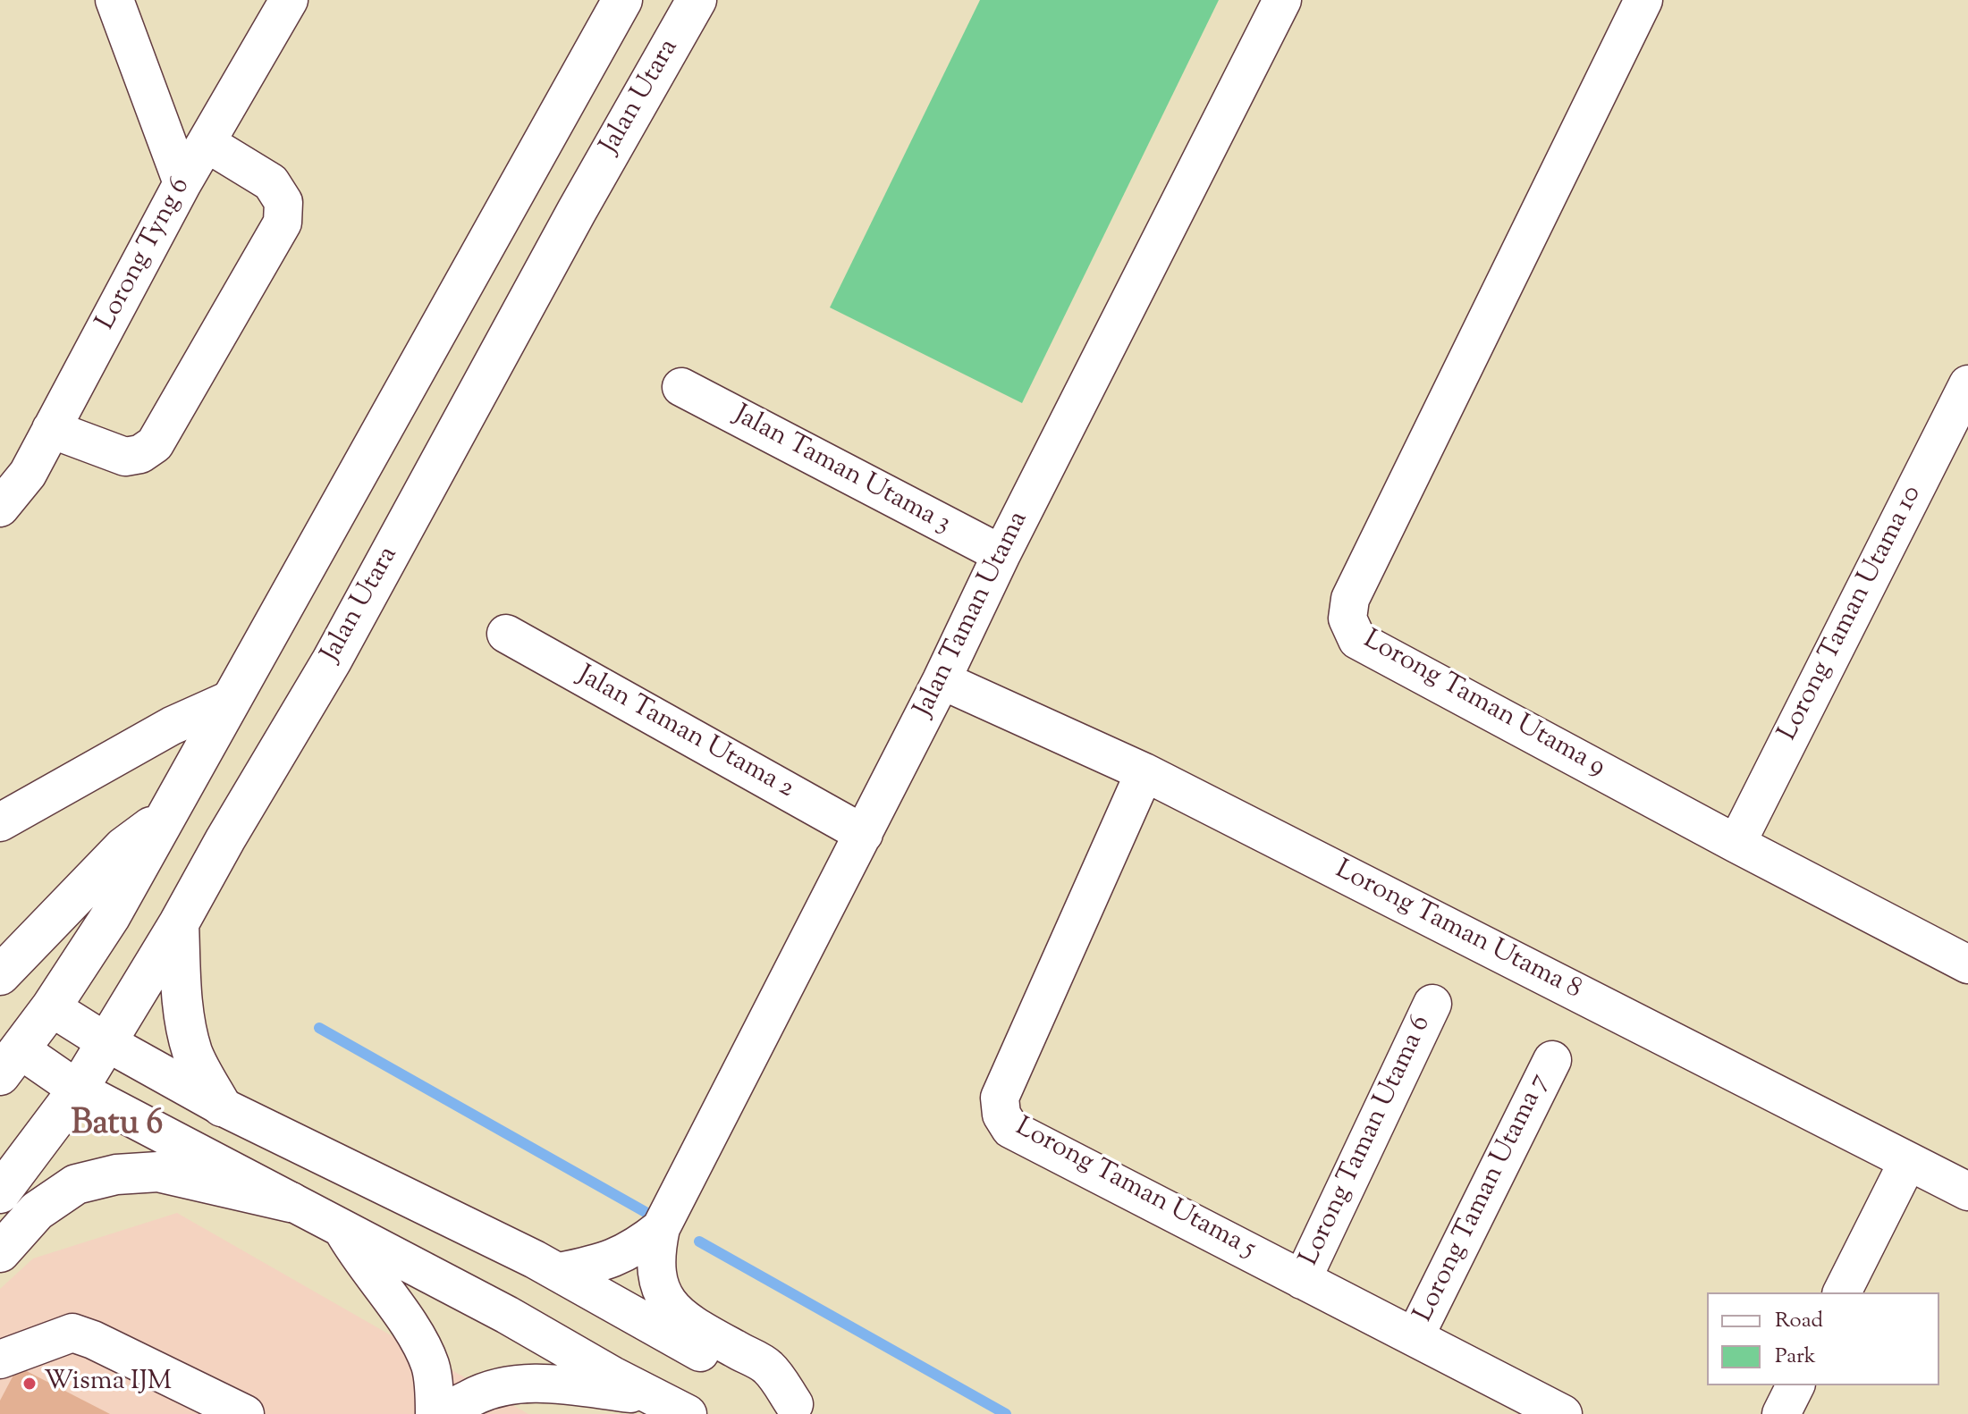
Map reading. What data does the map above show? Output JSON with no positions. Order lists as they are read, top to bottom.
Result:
{
  "streets": {
    "highway": ["Jalan Utara"],
    "street": [
      "Lorong Tyng 6",
      "Jalan Taman Utama 3",
      "Lorong Taman Utama 10",
      "Jalan Taman Utama",
      "Lorong Taman Utama 9",
      "Jalan Taman Utama 2",
      "Lorong Taman Utama 8",
      "Lorong Taman Utama 6",
      "Lorong Taman Utama 5",
      "Lorong Taman Utama 7"
    ]
  },
  "crossings": [
    ["Jalan Taman Utama 3", "Jalan Taman Utama"],
    ["Lorong Taman Utama 10", "Lorong Taman Utama 9"],
    ["Jalan Taman Utama", "Jalan Taman Utama 2"],
    ["Jalan Taman Utama", "Lorong Taman Utama 8"],
    ["Lorong Taman Utama 8", "Lorong Taman Utama 5"],
    ["Lorong Taman Utama 6", "Lorong Taman Utama 5"],
    ["Lorong Taman Utama 5", "Lorong Taman Utama 7"]
  ],
  "districts": ["Batu 6"],
  "places": ["Wisma IJM"],
  "legend": ["Road", "Park"]
}
